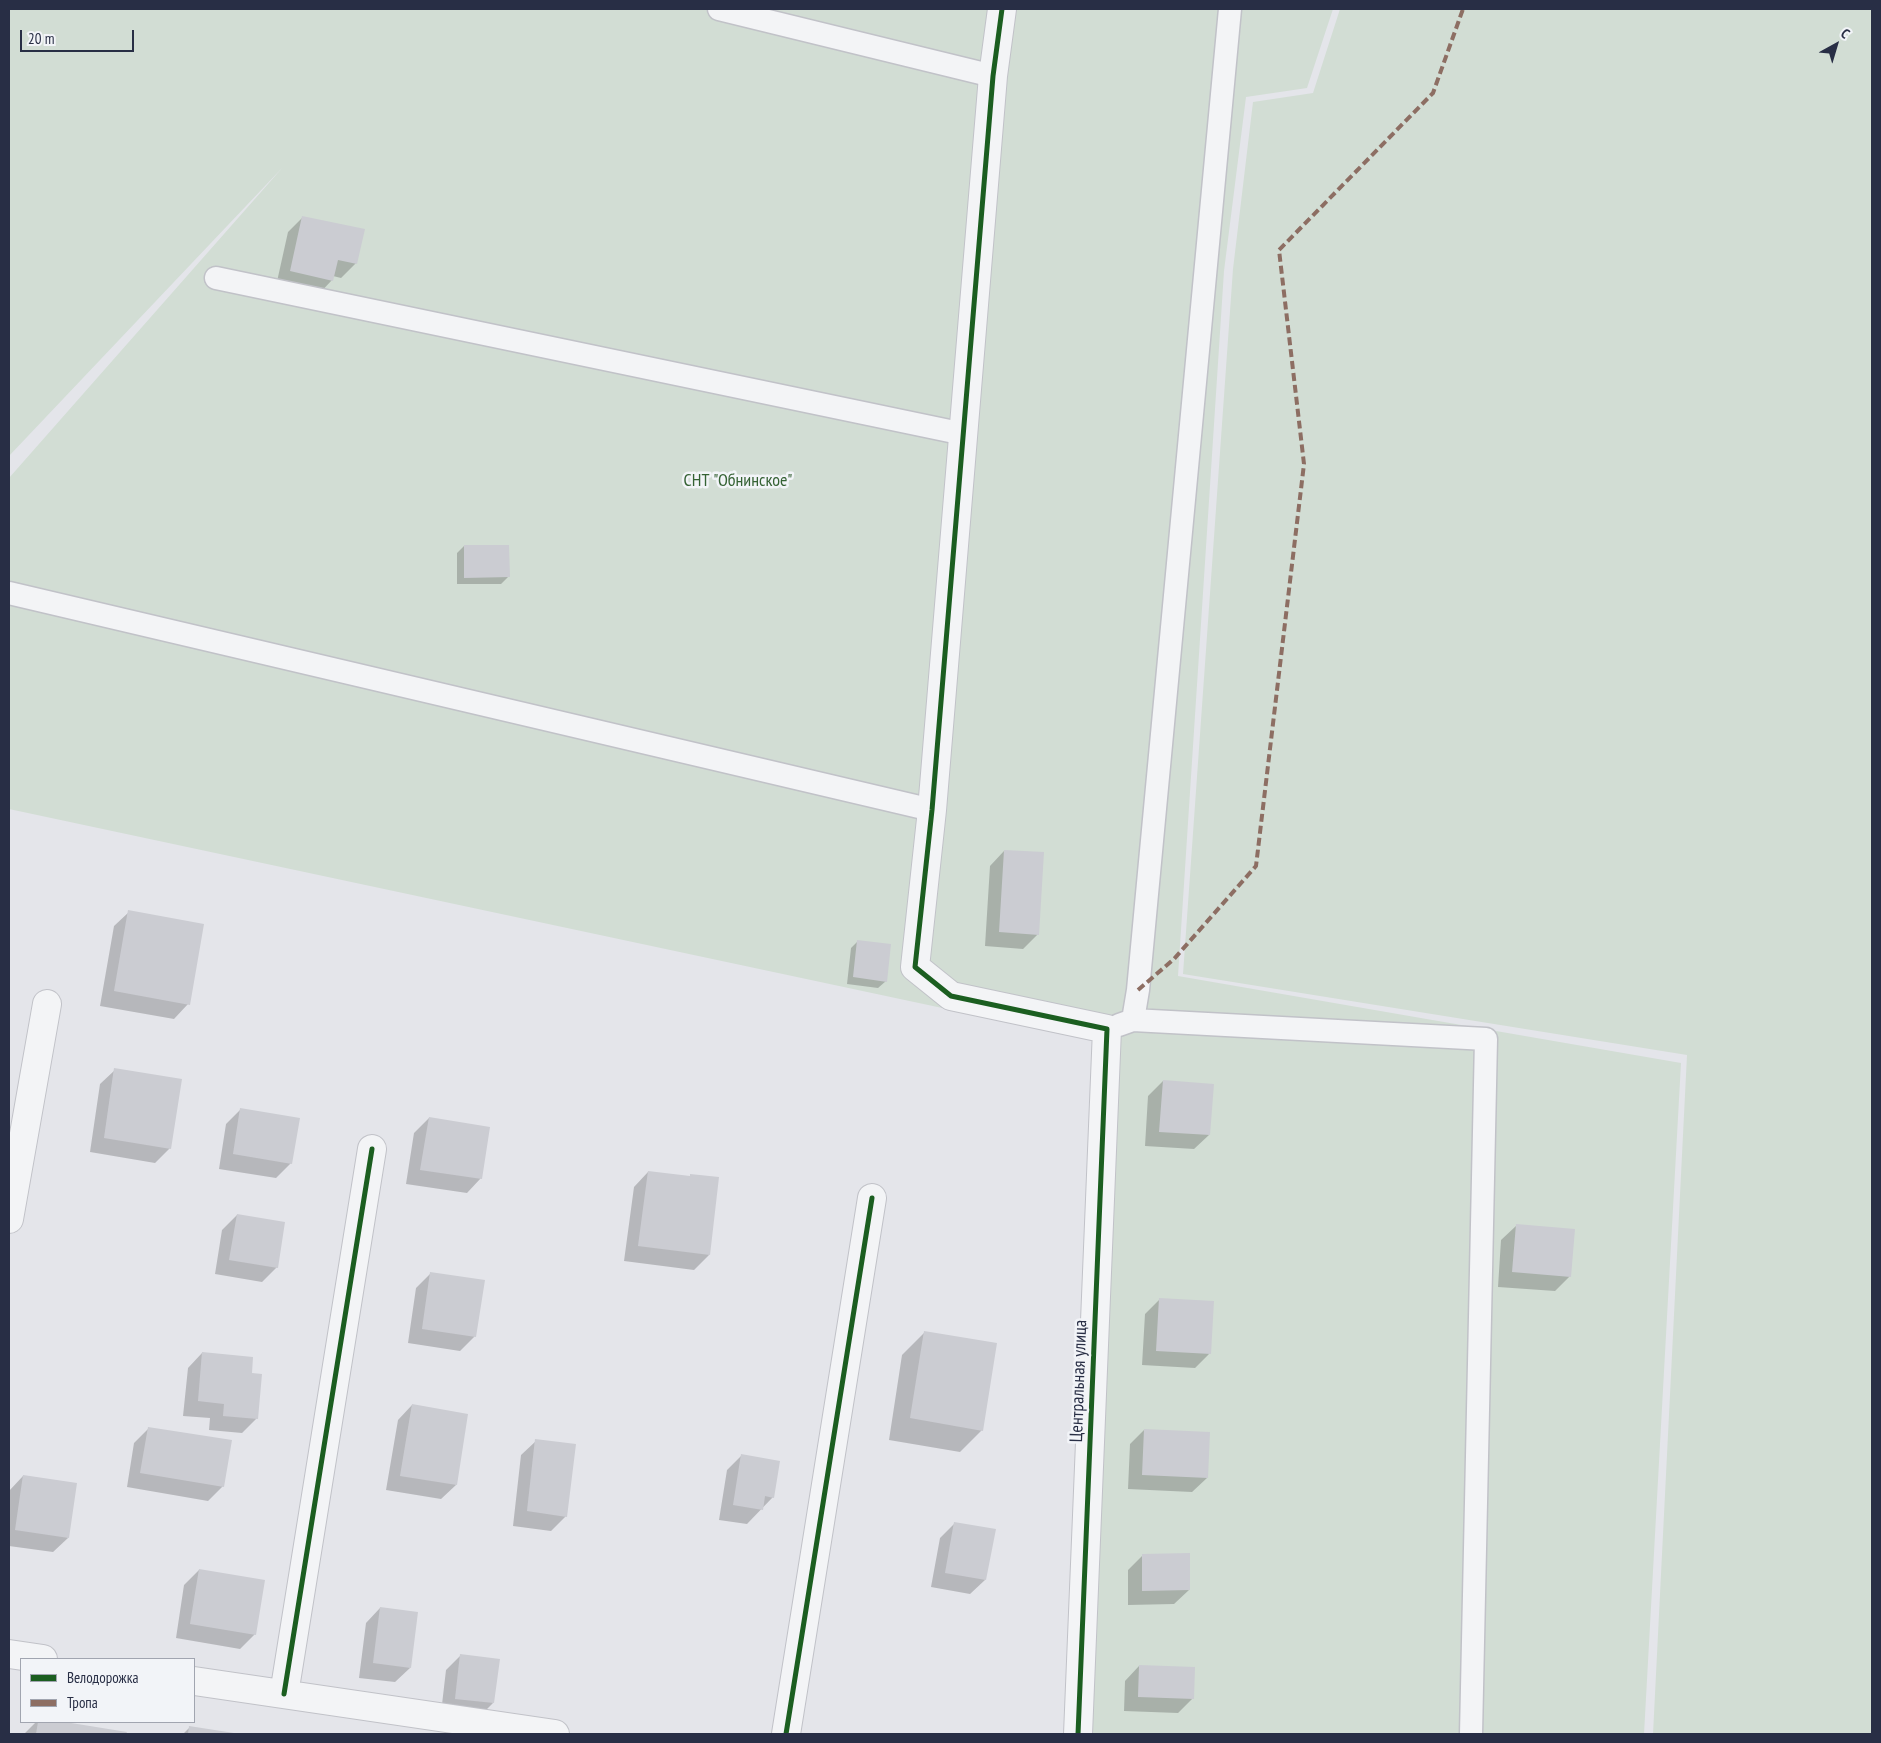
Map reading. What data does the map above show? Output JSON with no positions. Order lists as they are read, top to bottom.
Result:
{
  "streets": {
    "street": ["Центральная улица"]
  },
  "parks": ["СНТ \"Обнинское\""],
  "legend": ["Велодорожка", "Тропа"],
  "scale_bar": "20 m",
  "north": "top right"
}
